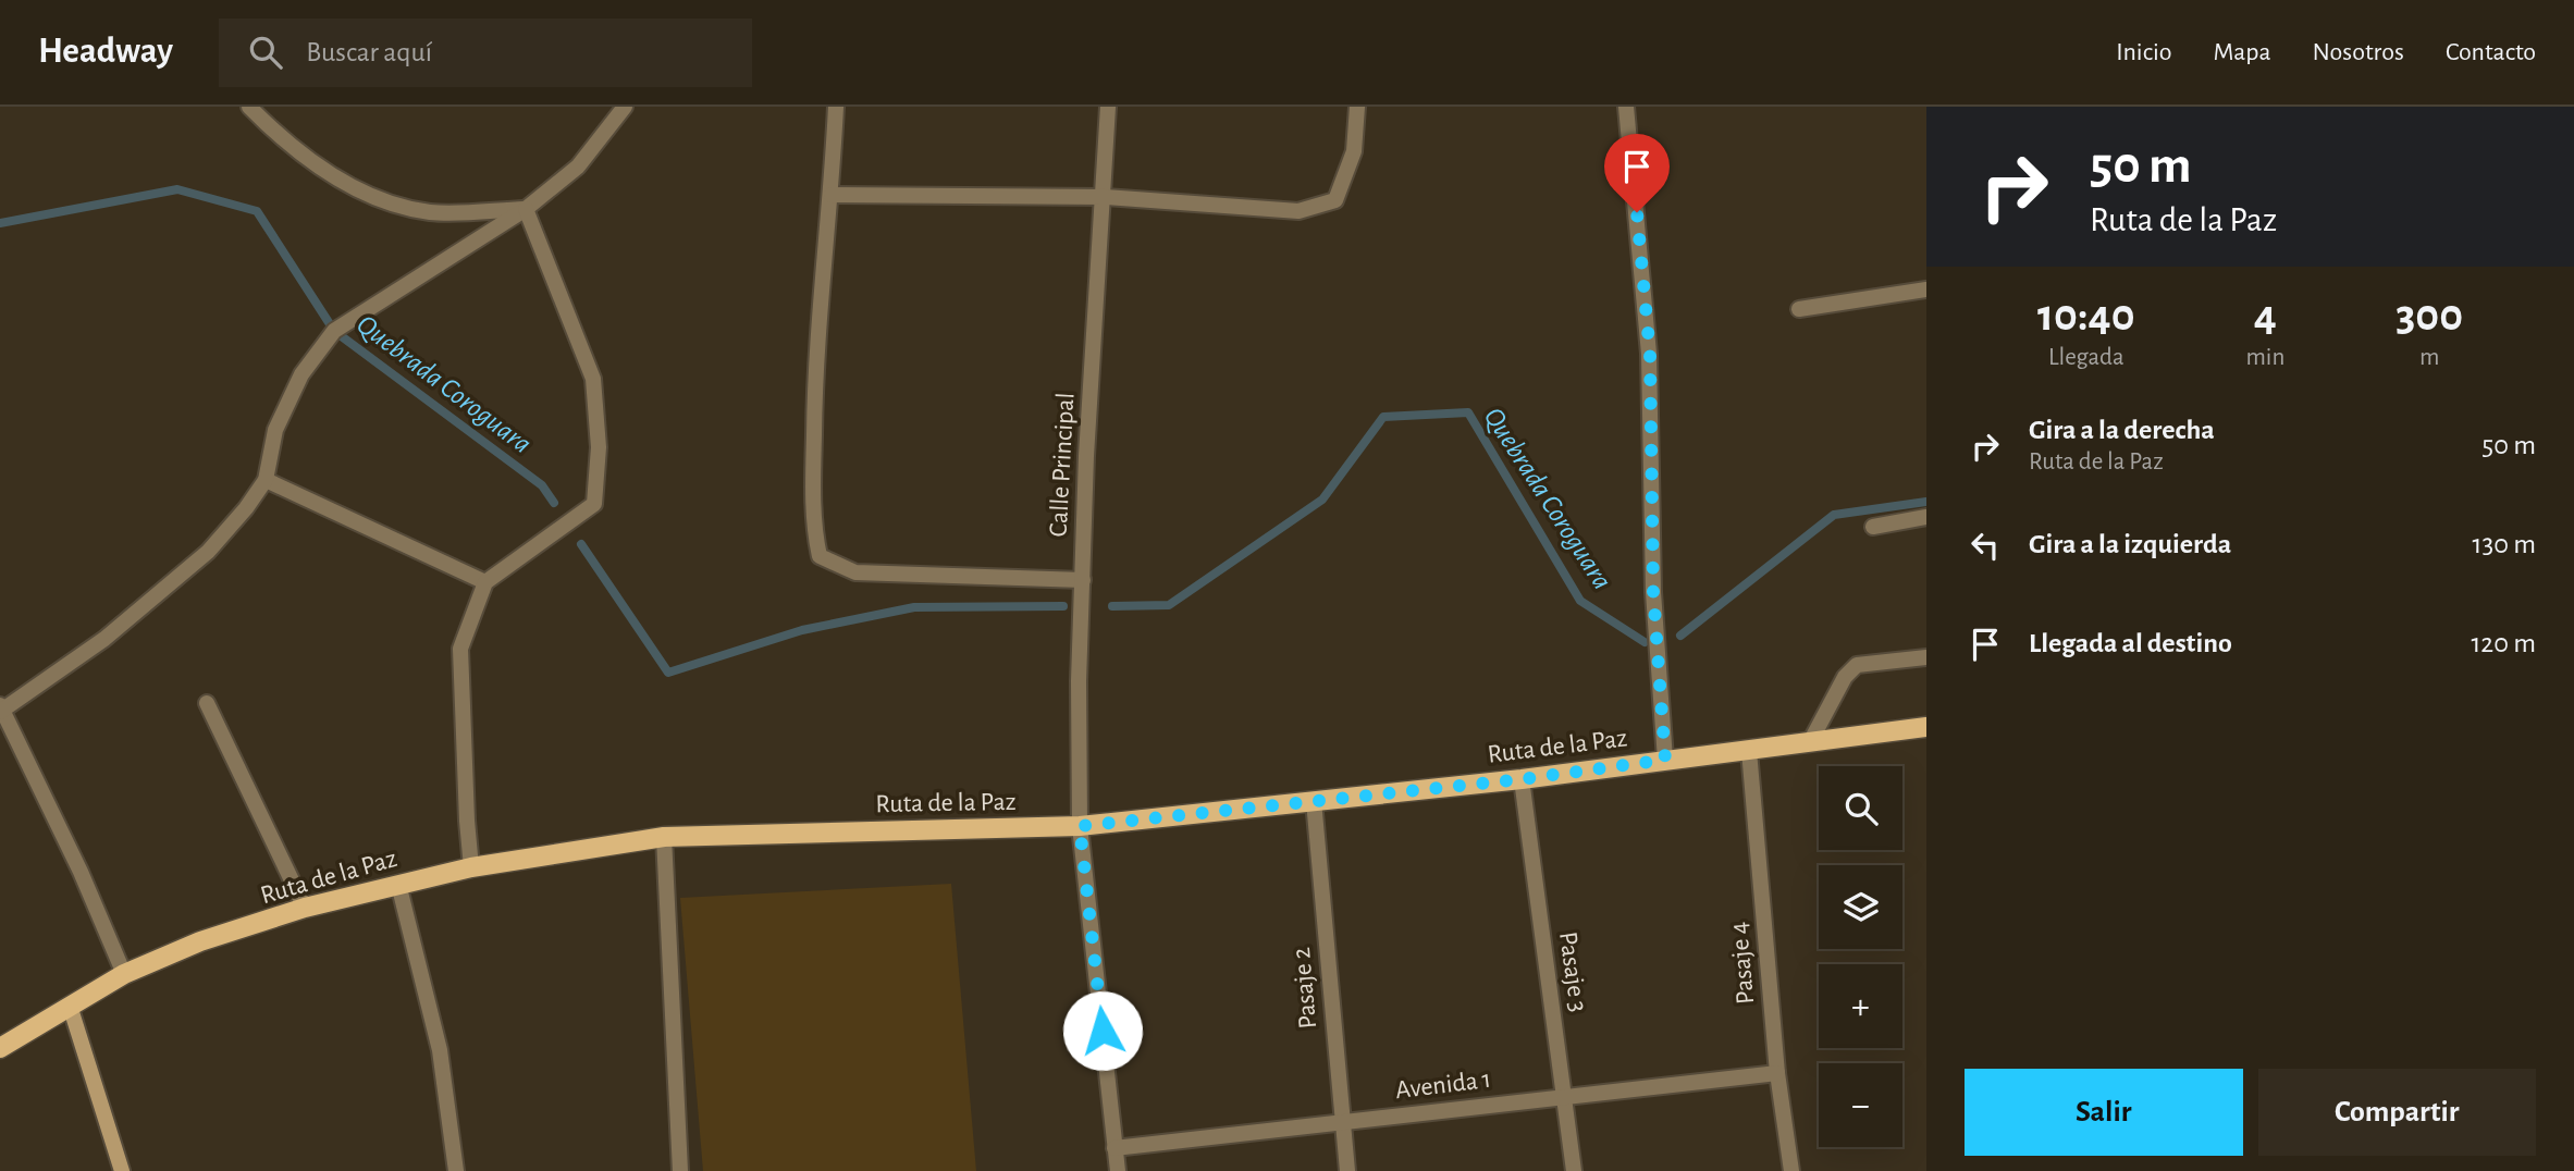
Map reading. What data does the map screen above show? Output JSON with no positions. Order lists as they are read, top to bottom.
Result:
{
  "streets": {
    "main road": ["Ruta de la Paz"],
    "street": [
      "Calle Principal",
      "Pasaje 4",
      "Pasaje 3",
      "Pasaje 2",
      "Avenida 1"
    ]
  },
  "crossings": [
    ["Calle Principal", "Ruta de la Paz"],
    ["Calle Principal", "Avenida 1"],
    ["Ruta de la Paz", "Pasaje 4"],
    ["Ruta de la Paz", "Pasaje 3"],
    ["Ruta de la Paz", "Pasaje 2"],
    ["Pasaje 4", "Avenida 1"],
    ["Pasaje 3", "Avenida 1"],
    ["Pasaje 2", "Avenida 1"]
  ],
  "water": ["Quebrada Coroguara"],
  "page": {
    "header": "Headway",
    "search": "Buscar aquí",
    "nav": [
      "Inicio",
      "Mapa",
      "Nosotros",
      "Contacto"
    ],
    "turn": ["50 m", "Ruta de la Paz"],
    "eta": [
      "10:40",
      "Llegada",
      "4",
      "min",
      "300",
      "m"
    ],
    "list": [
      {
        "name": "Gira a la derecha",
        "note": "Ruta de la Paz",
        "value": "50 m"
      },
      {
        "name": "Gira a la izquierda",
        "value": "130 m"
      },
      {
        "name": "Llegada al destino",
        "value": "120 m"
      }
    ],
    "map_buttons": ["+", "−"],
    "buttons": ["Salir", "Compartir"]
  }
}
